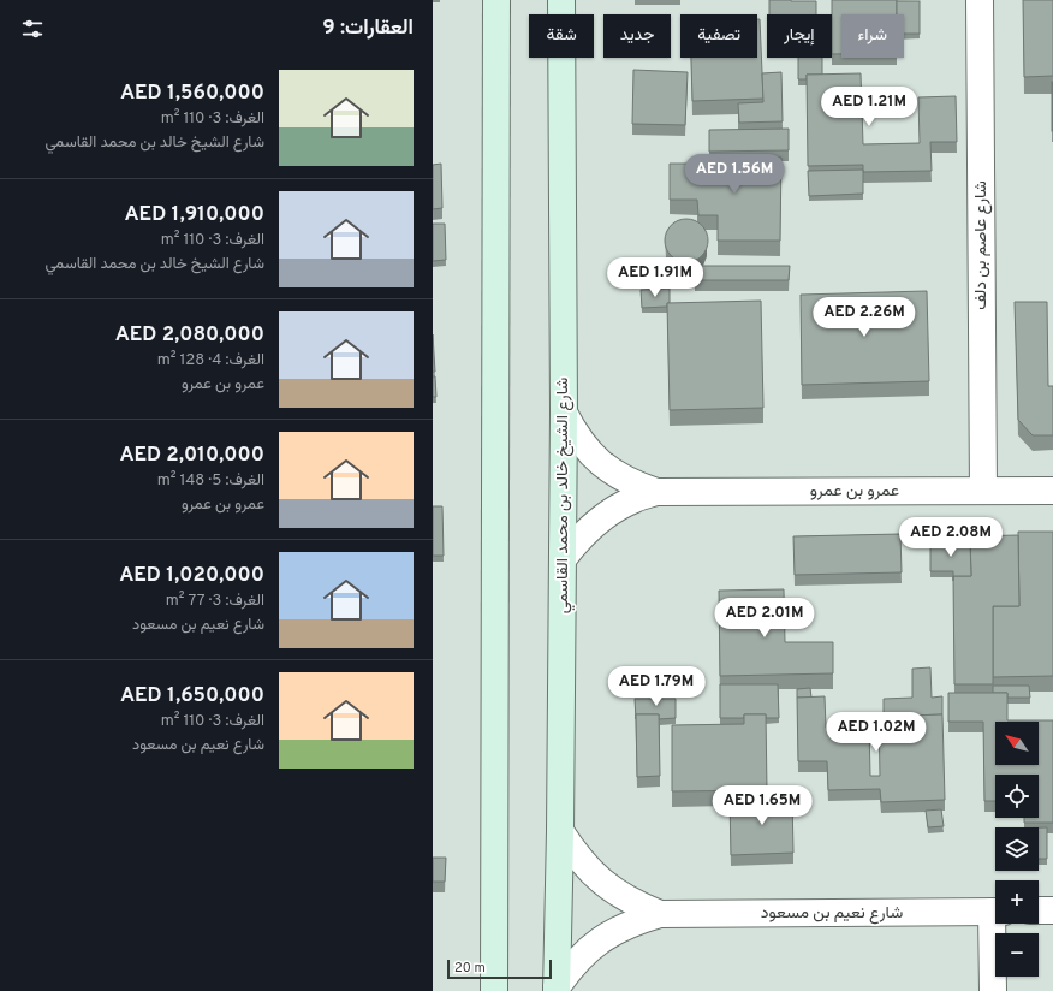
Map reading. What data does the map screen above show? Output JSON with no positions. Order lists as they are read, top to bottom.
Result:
{
  "streets": {
    "main road": ["شارع الشيخ خالد بن محمد القاسمي"],
    "street": ["شارع عاصم بن دلف", "عمرو بن عمرو", "شارع نعيم بن مسعود"]
  },
  "crossings": [
    ["شارع عاصم بن دلف", "عمرو بن عمرو"],
    ["عمرو بن عمرو", "شارع الشيخ خالد بن محمد القاسمي"],
    ["شارع الشيخ خالد بن محمد القاسمي", "شارع نعيم بن مسعود"]
  ],
  "scale_bar": "20 m",
  "north": "top left",
  "page": {
    "heading": "العقارات: 9",
    "chip": [
      "شراء",
      "إيجار",
      "تصفية",
      "جديد",
      "شقة"
    ],
    "list": [
      {
        "name": "AED 1,560,000",
        "note": "الغرف: 3 · 110 m² · شارع الشيخ خالد بن محمد القاسمي"
      },
      {
        "name": "AED 1,910,000",
        "note": "الغرف: 3 · 110 m² · شارع الشيخ خالد بن محمد القاسمي"
      },
      {
        "name": "AED 2,080,000",
        "note": "الغرف: 4 · 128 m² · عمرو بن عمرو"
      },
      {
        "name": "AED 2,010,000",
        "note": "الغرف: 5 · 148 m² · عمرو بن عمرو"
      },
      {
        "name": "AED 1,020,000",
        "note": "الغرف: 3 · 77 m² · شارع نعيم بن مسعود"
      },
      {
        "name": "AED 1,650,000",
        "note": "الغرف: 3 · 110 m² · شارع نعيم بن مسعود"
      }
    ],
    "price": [
      "AED 1.21M",
      "AED 1.56M",
      "AED 1.91M",
      "AED 2.26M",
      "AED 2.08M",
      "AED 2.01M",
      "AED 1.79M",
      "AED 1.02M",
      "AED 1.65M"
    ],
    "map_buttons": ["+", "−"],
    "scale": "20 m"
  }
}
